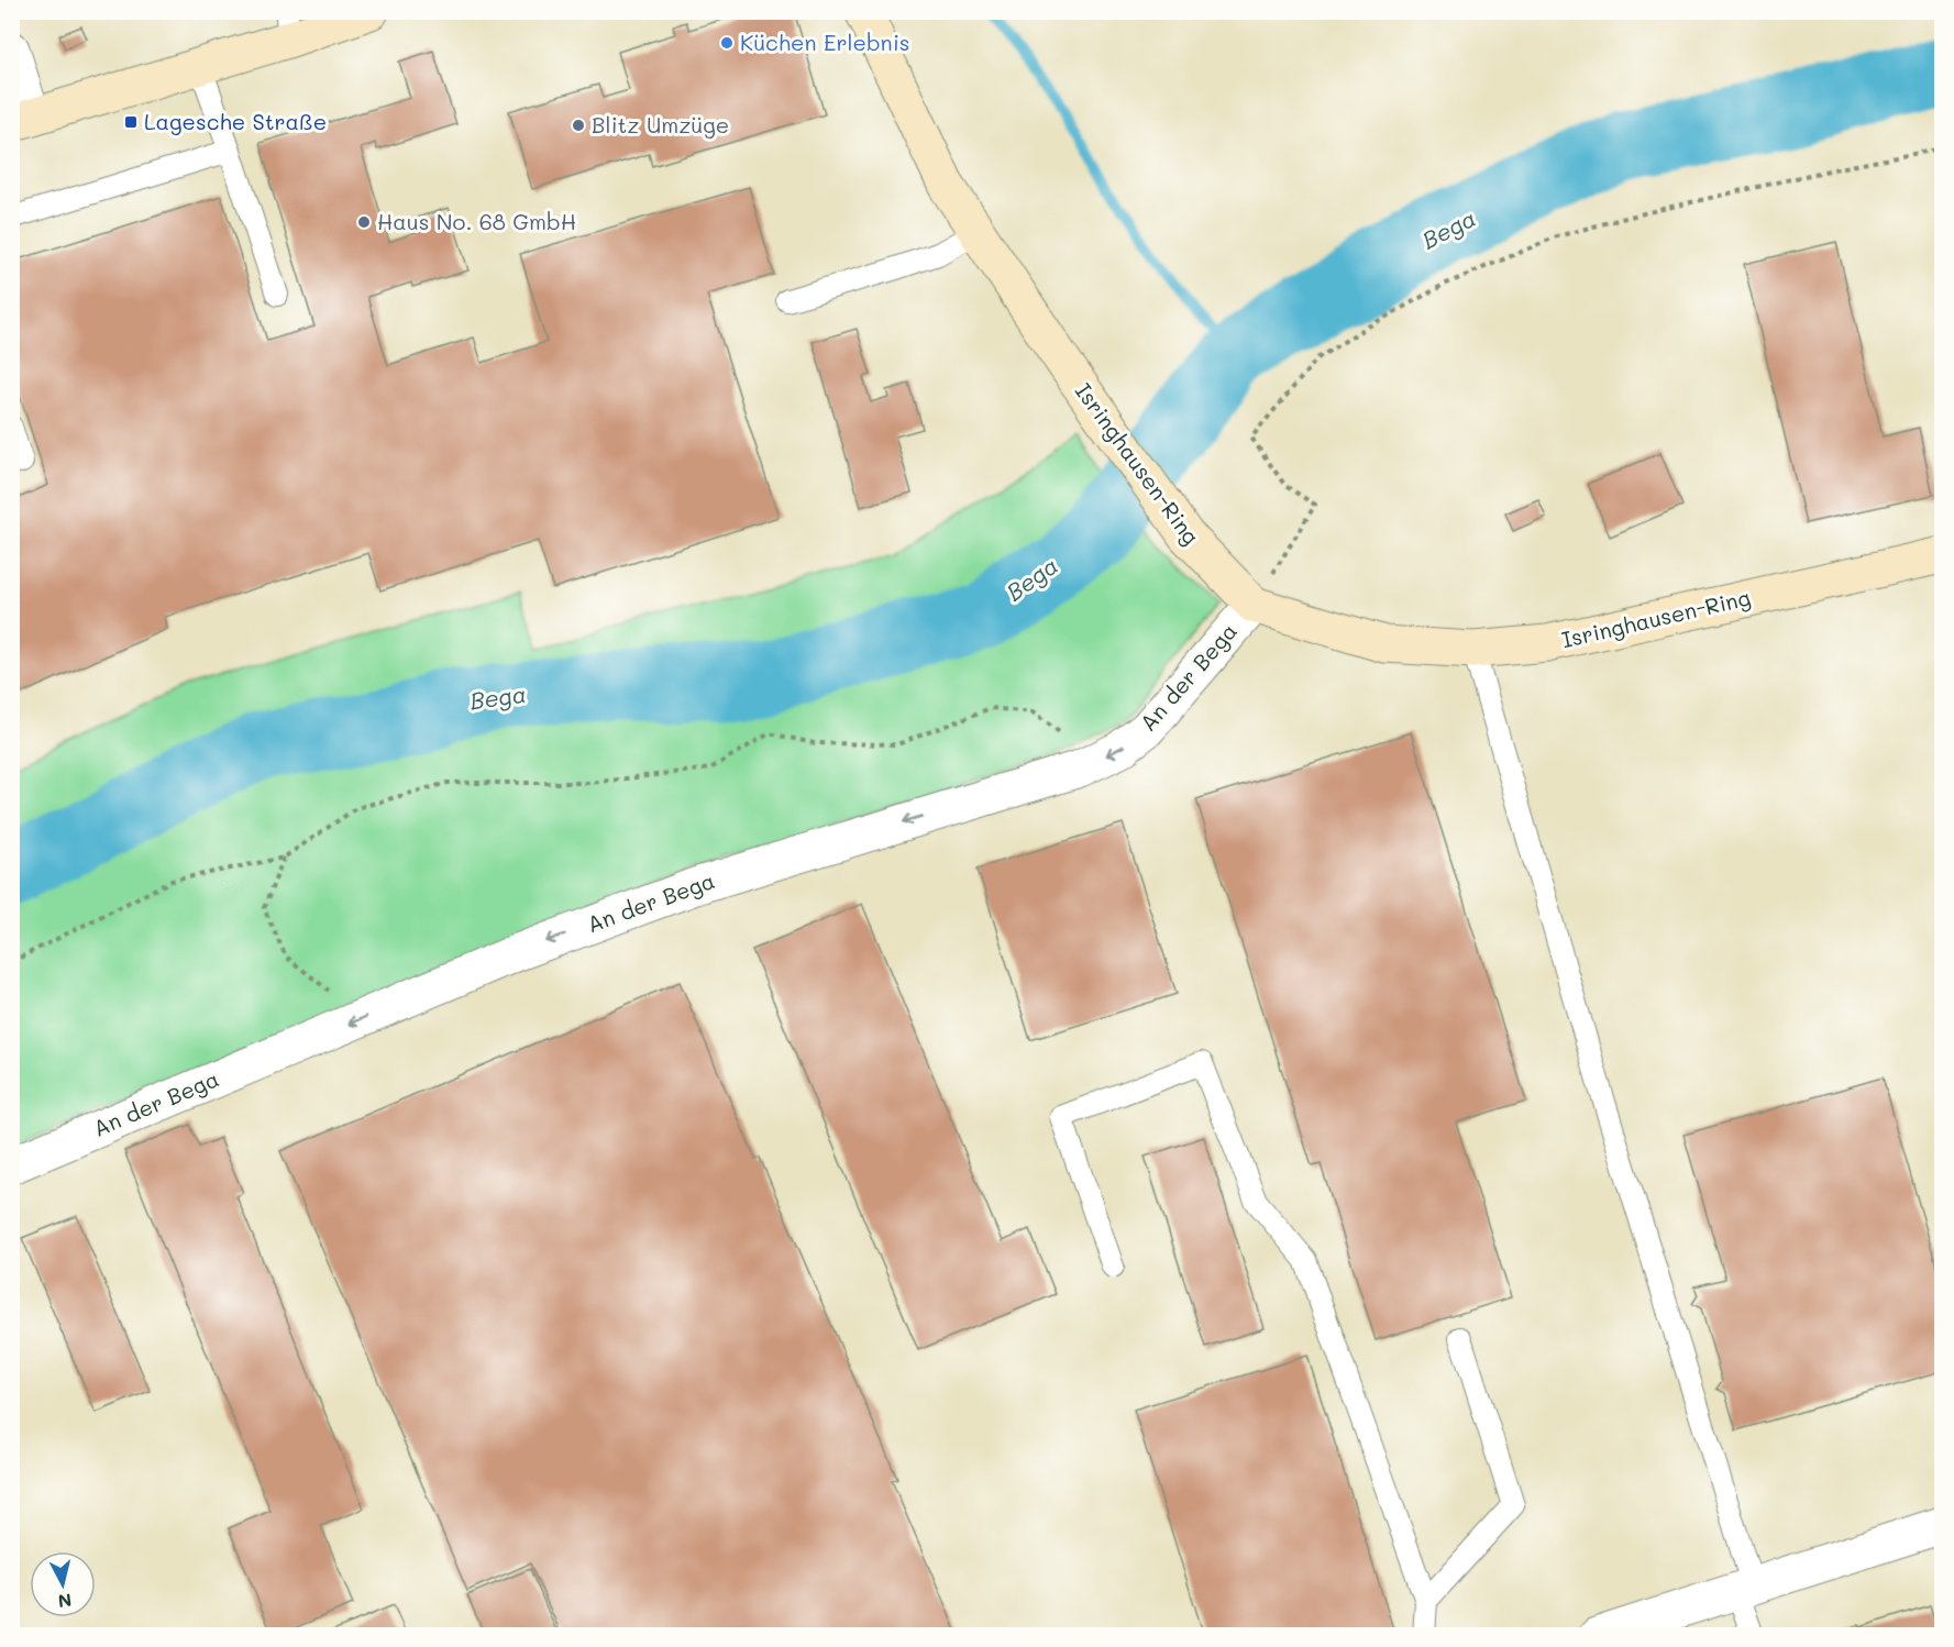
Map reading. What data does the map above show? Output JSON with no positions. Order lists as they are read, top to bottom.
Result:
{
  "streets": {
    "street": ["Isringhausen-Ring", "An der Bega"]
  },
  "crossings": [
    ["Isringhausen-Ring", "An der Bega"]
  ],
  "one_way": ["An der Bega"],
  "water": ["Bega"],
  "places": {
    "other": ["Küchen Erlebnis", "Blitz Umzüge", "Haus No. 68 GmbH"],
    "transit": ["Lagesche Straße"]
  },
  "north": "bottom"
}
